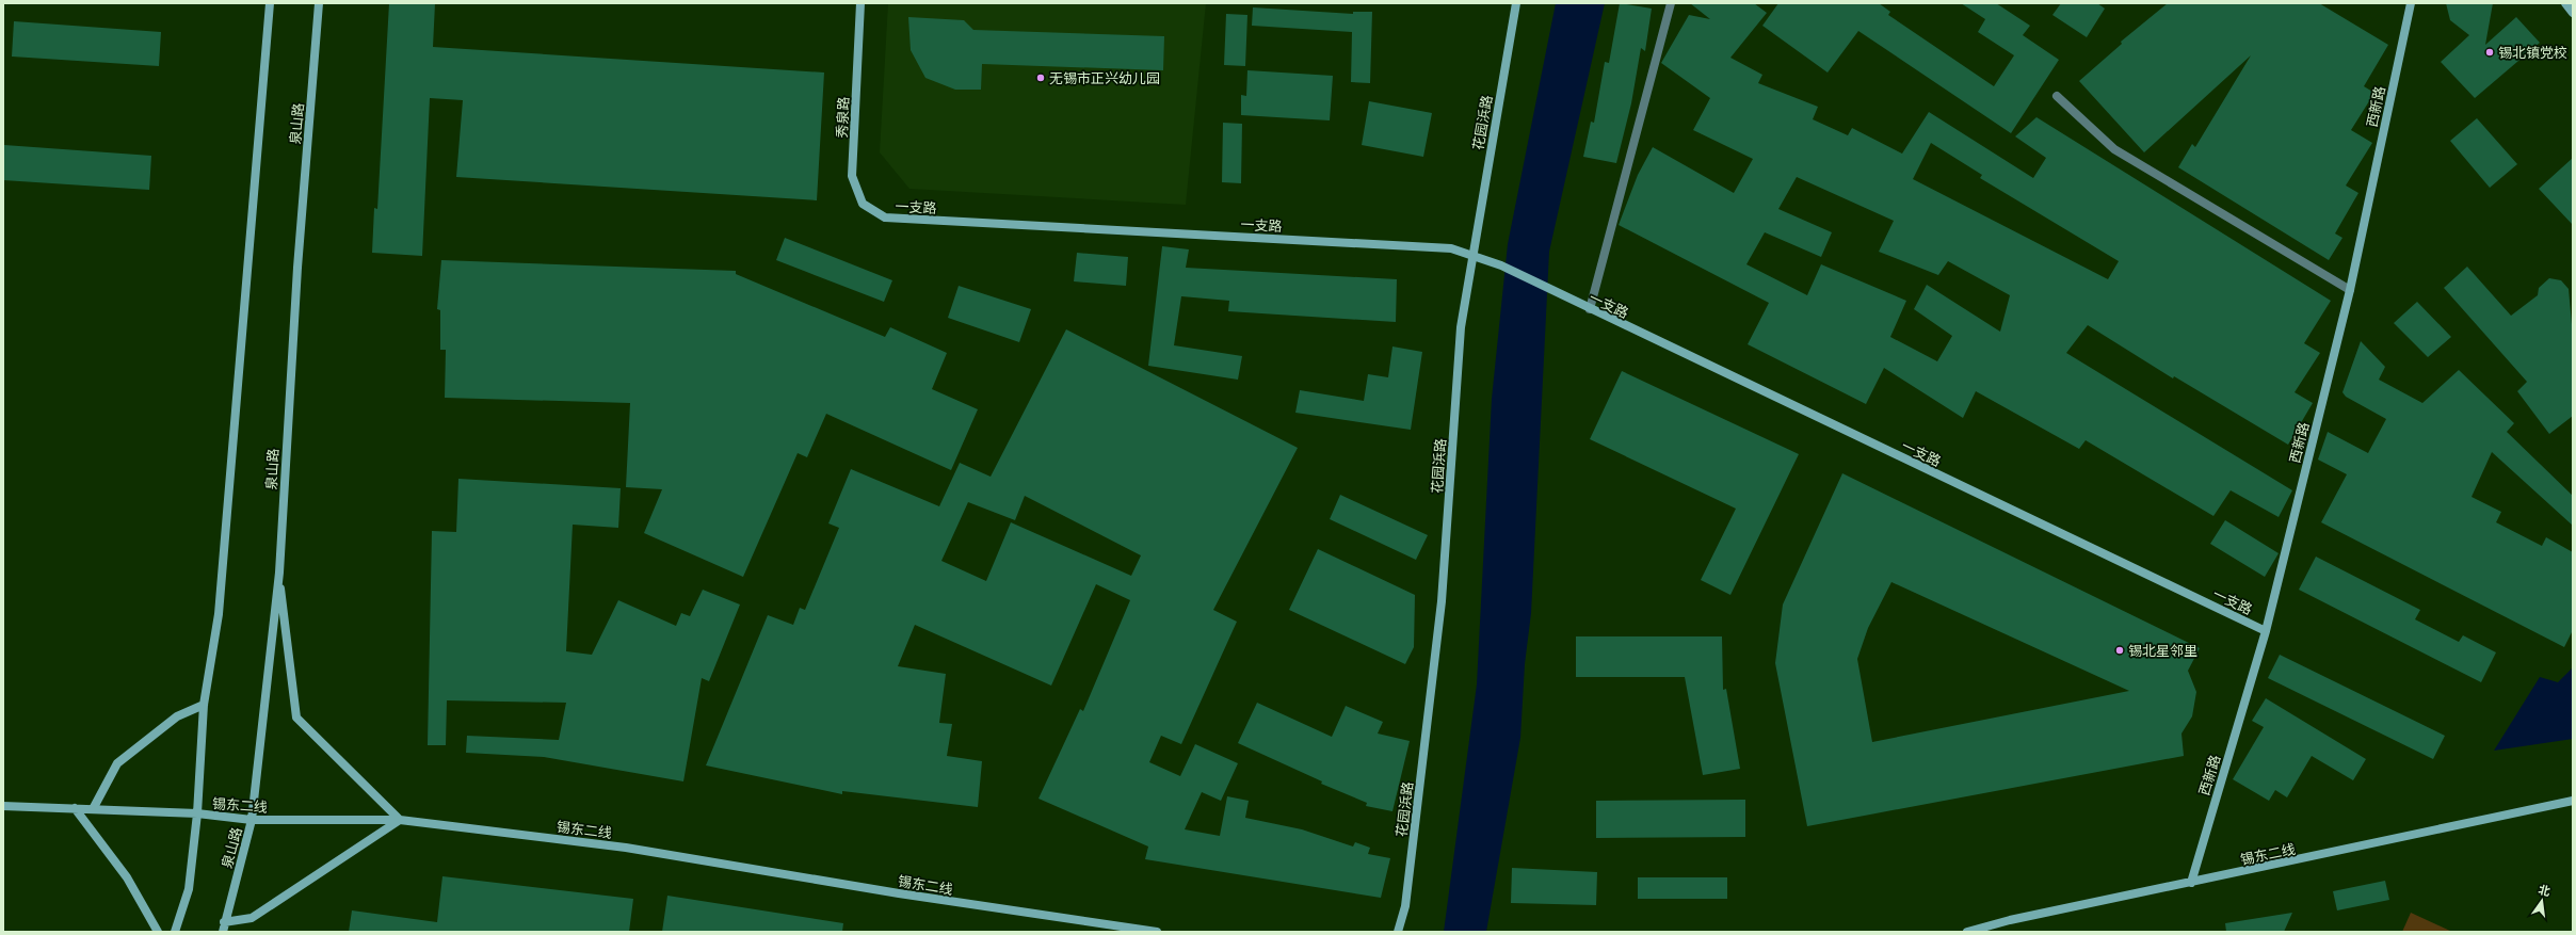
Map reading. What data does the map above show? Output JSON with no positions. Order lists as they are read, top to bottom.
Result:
{
  "streets": {
    "street": [
      "西新路",
      "秀泉路",
      "花园浜路",
      "泉山路",
      "一支路",
      "锡东二线"
    ]
  },
  "crossings": [
    ["西新路", "一支路"],
    ["西新路", "锡东二线"],
    ["秀泉路", "一支路"],
    ["花园浜路", "一支路"],
    ["泉山路", "锡东二线"]
  ],
  "places": ["锡北镇党校", "无锡市正兴幼儿园", "锡北星邻里"],
  "north": "top"
}
